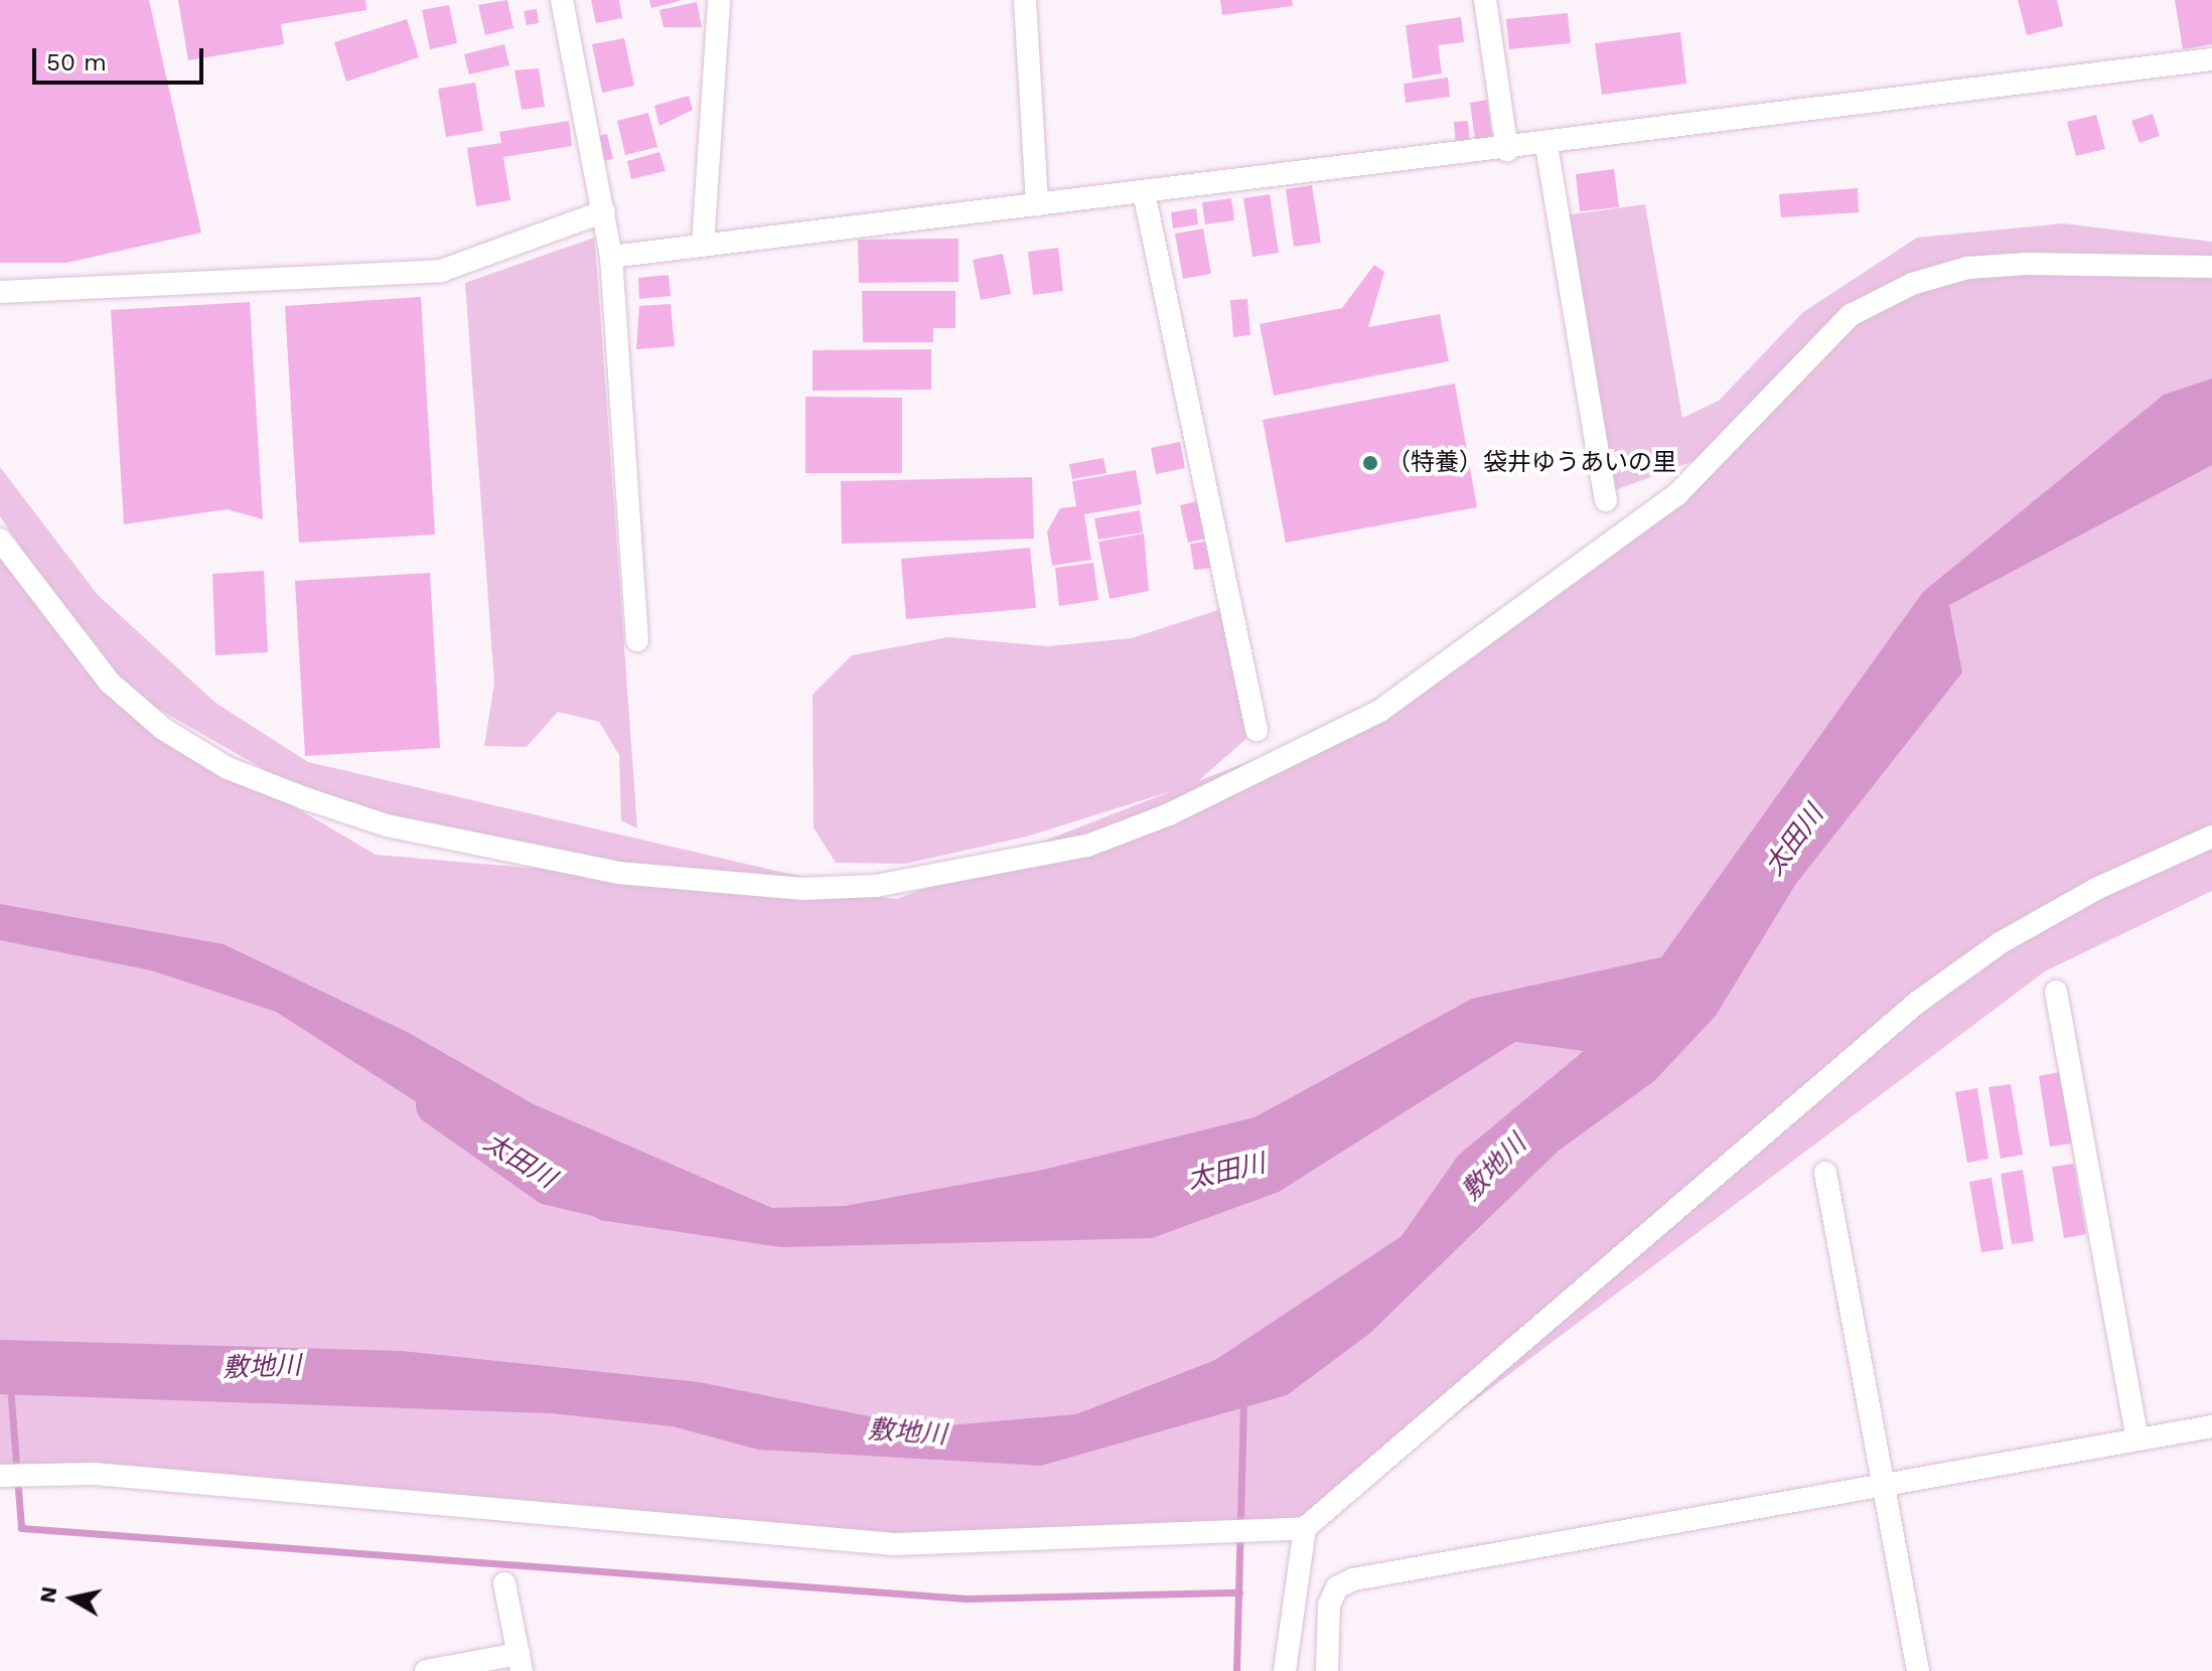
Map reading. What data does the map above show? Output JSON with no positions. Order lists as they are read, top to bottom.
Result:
{
  "water": ["太田川", "敷地川"],
  "places": ["（特養）袋井ゆうあいの里"],
  "scale_bar": "50 m",
  "north": "left"
}
